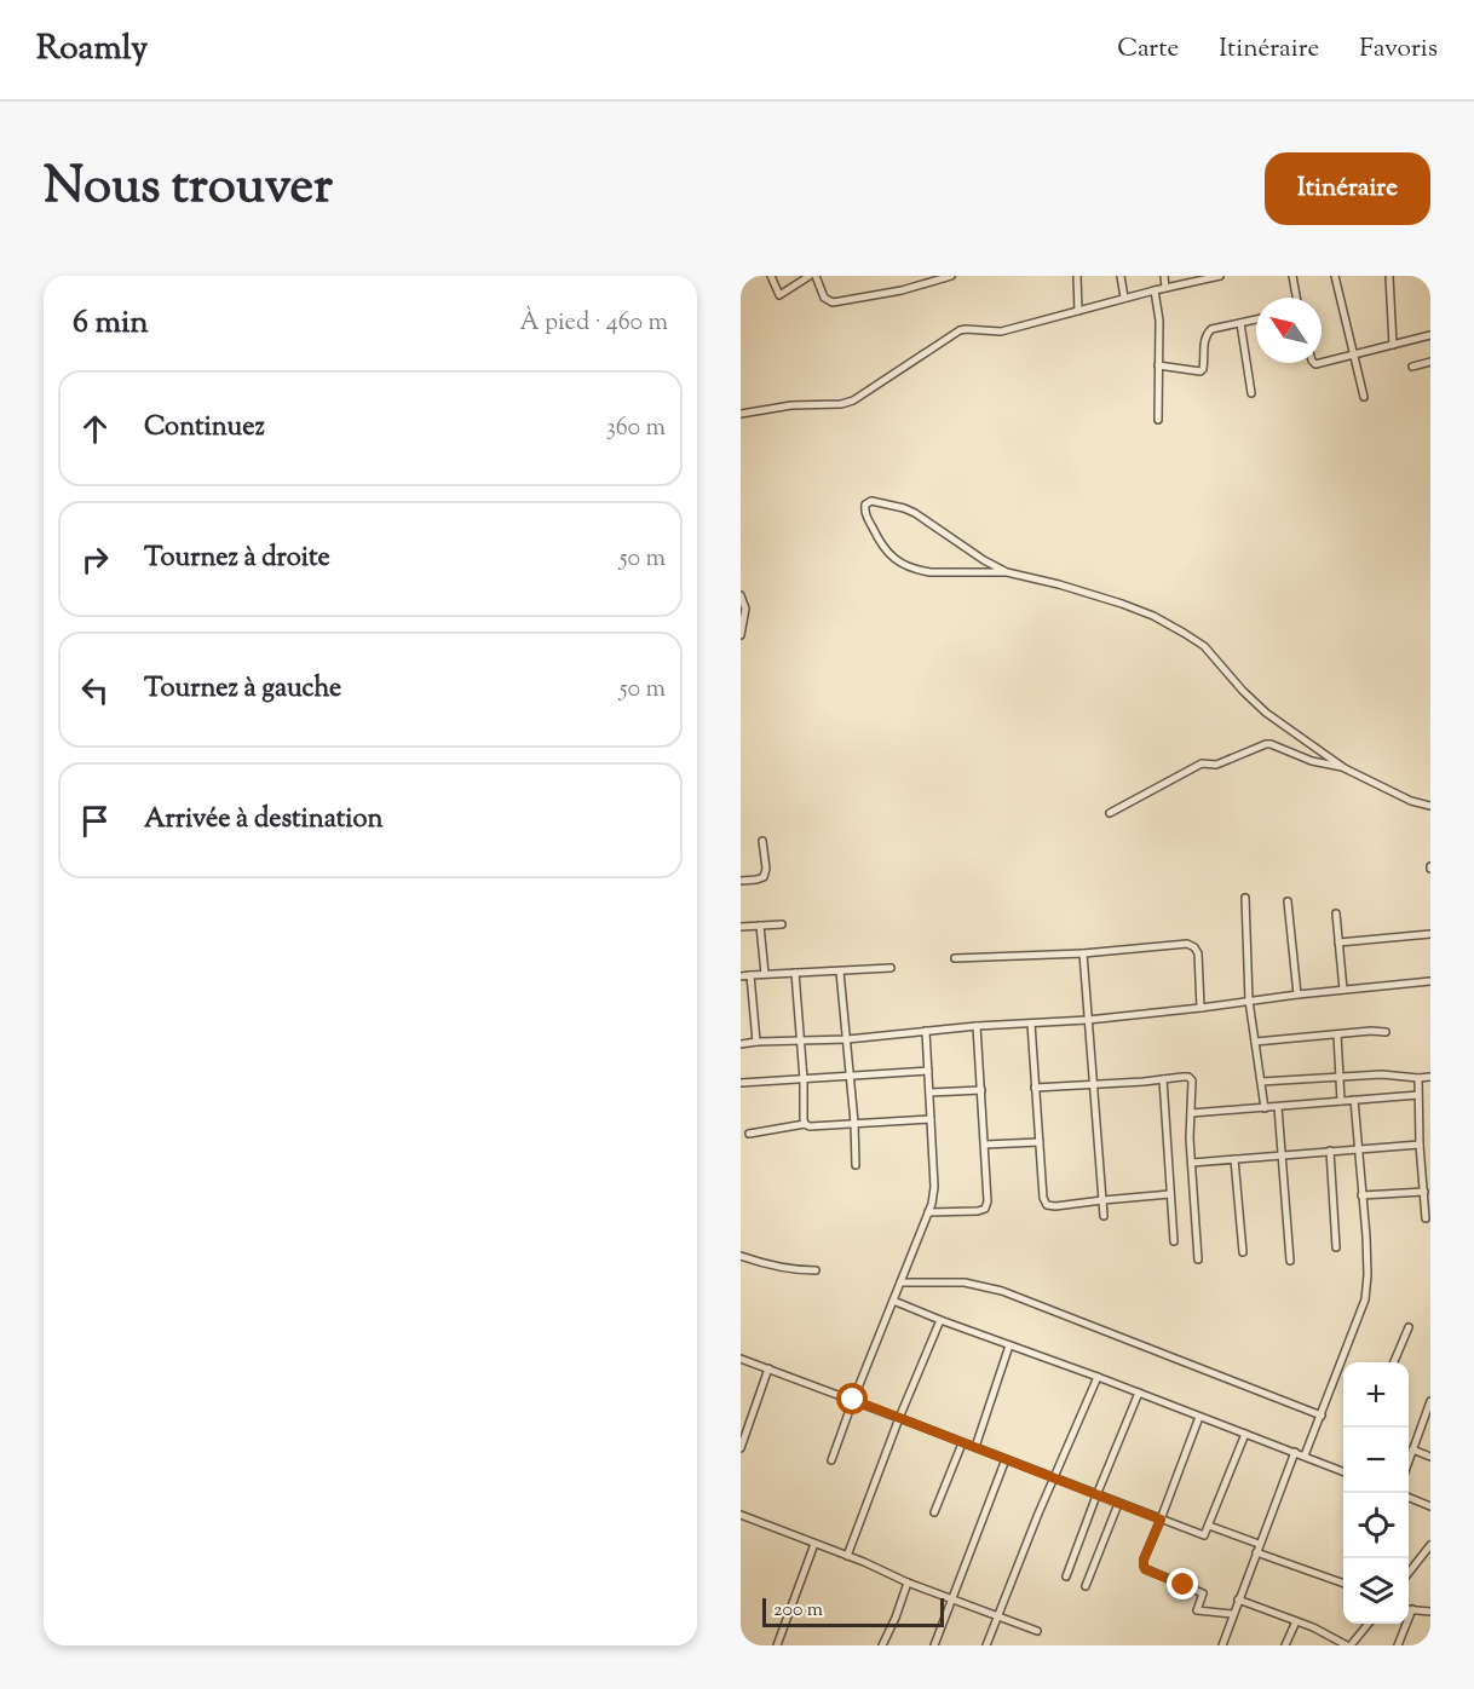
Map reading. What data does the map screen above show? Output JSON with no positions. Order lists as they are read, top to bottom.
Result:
{
  "scale_bar": "200 m",
  "north": "top left",
  "page": {
    "header": "Roamly",
    "nav": ["Carte", "Itinéraire", "Favoris"],
    "title": "Nous trouver",
    "buttons": "Itinéraire",
    "heading": ["6 min", "À pied · 460 m"],
    "list": [
      ["Continuez", "360 m"],
      ["Tournez à droite", "50 m"],
      ["Tournez à gauche", "50 m"],
      "Arrivée à destination"
    ],
    "map_buttons": ["+", "−"],
    "scale": "200 m"
  }
}
